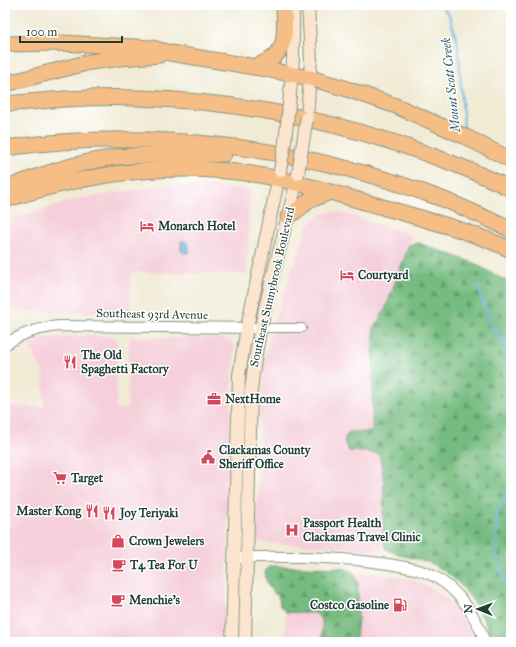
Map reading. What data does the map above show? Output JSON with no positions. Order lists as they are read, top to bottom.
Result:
{
  "streets": {
    "main road": ["Southeast Sunnybrook Boulevard"],
    "street": ["Southeast 93rd Avenue"]
  },
  "crossings": [
    ["Southeast Sunnybrook Boulevard", "Southeast 93rd Avenue"]
  ],
  "water": ["Mount Scott Creek"],
  "places": {
    "hotel": ["Monarch Hotel", "Courtyard"],
    "restaurant": ["The Old Spaghetti Factory", "Master Kong", "Joy Teriyaki"],
    "office": ["NextHome"],
    "public building": ["Clackamas County Sheriff Office"],
    "supermarket": ["Target"],
    "hospital": ["Passport Health Clackamas Travel Clinic"],
    "shop": ["Crown Jewelers"],
    "cafe": ["T4 Tea For U", "Menchie's"],
    "fuel station": ["Costco Gasoline"]
  },
  "scale_bar": "100 m",
  "north": "left"
}
